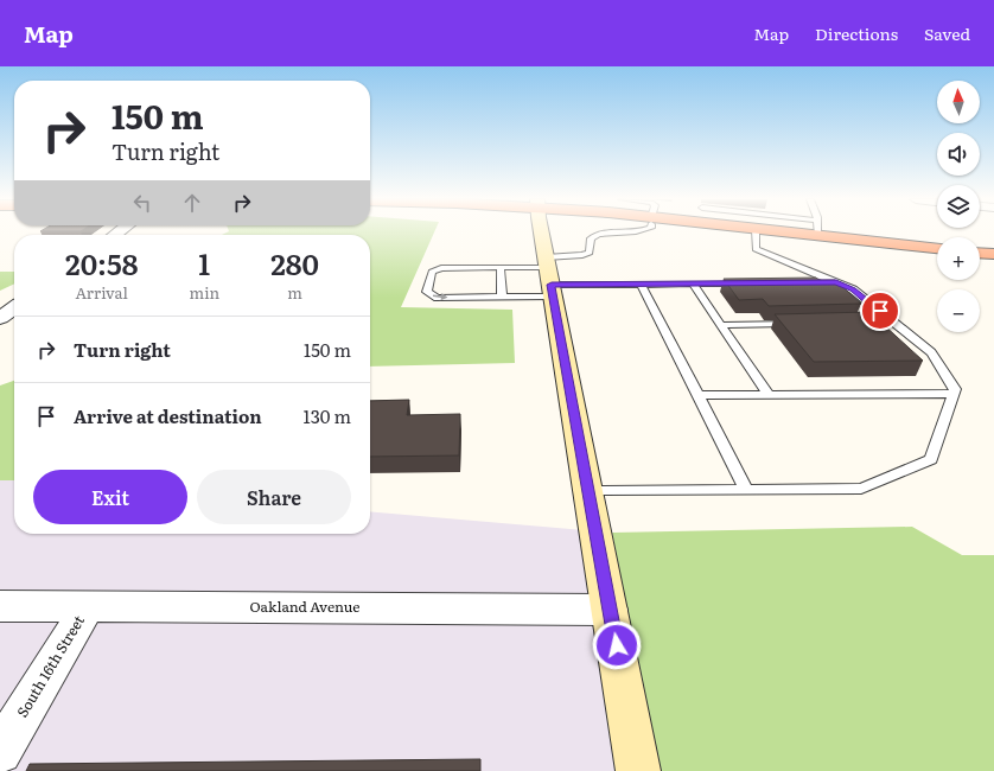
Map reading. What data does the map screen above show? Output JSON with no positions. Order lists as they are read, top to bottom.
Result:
{
  "streets": {
    "street": ["Oakland Avenue", "South 16th Street"]
  },
  "crossings": [
    ["Oakland Avenue", "South 16th Street"]
  ],
  "north": "top",
  "page": {
    "header": "Map",
    "nav": ["Map", "Directions", "Saved"],
    "map_buttons": ["+", "−"],
    "turn": ["150 m", "Turn right"],
    "eta": [
      "20:58",
      "Arrival",
      "1",
      "min",
      "280",
      "m"
    ],
    "list": [
      {
        "name": "Turn right",
        "value": "150 m"
      },
      {
        "name": "Arrive at destination",
        "value": "130 m"
      }
    ],
    "buttons": ["Exit", "Share"]
  }
}
